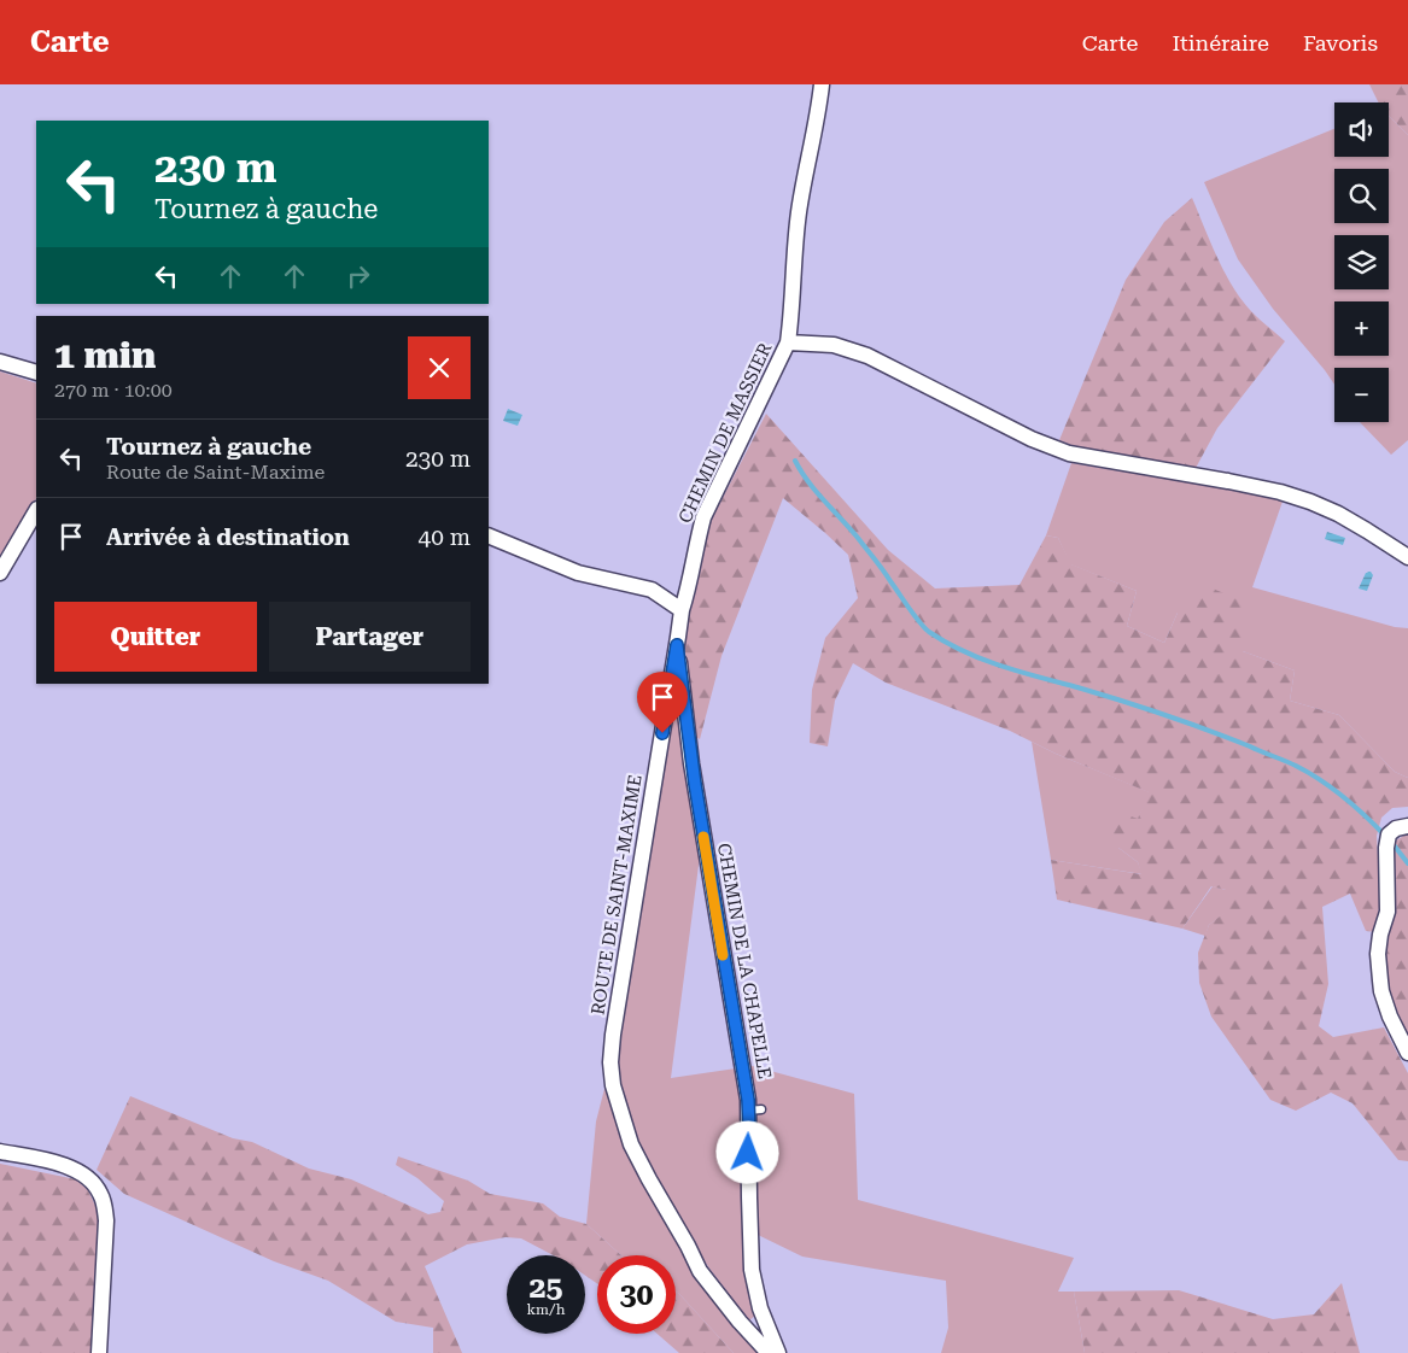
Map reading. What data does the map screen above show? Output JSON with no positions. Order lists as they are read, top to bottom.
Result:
{
  "streets": {
    "street": ["CHEMIN DE MASSIER", "ROUTE DE SAINT-MAXIME", "CHEMIN DE LA CHAPELLE"]
  },
  "crossings": [
    ["CHEMIN DE MASSIER", "ROUTE DE SAINT-MAXIME"],
    ["ROUTE DE SAINT-MAXIME", "CHEMIN DE LA CHAPELLE"]
  ],
  "page": {
    "header": "Carte",
    "nav": ["Carte", "Itinéraire", "Favoris"],
    "map_buttons": ["+", "−"],
    "turn": ["230 m", "Tournez à gauche"],
    "heading": ["1 min", "270 m · 10:00"],
    "list": [
      {
        "name": "Tournez à gauche",
        "note": "Route de Saint-Maxime",
        "value": "230 m"
      },
      {
        "name": "Arrivée à destination",
        "value": "40 m"
      }
    ],
    "buttons": ["Quitter", "Partager"],
    "speed": "25 km/h",
    "limit": "30"
  }
}
